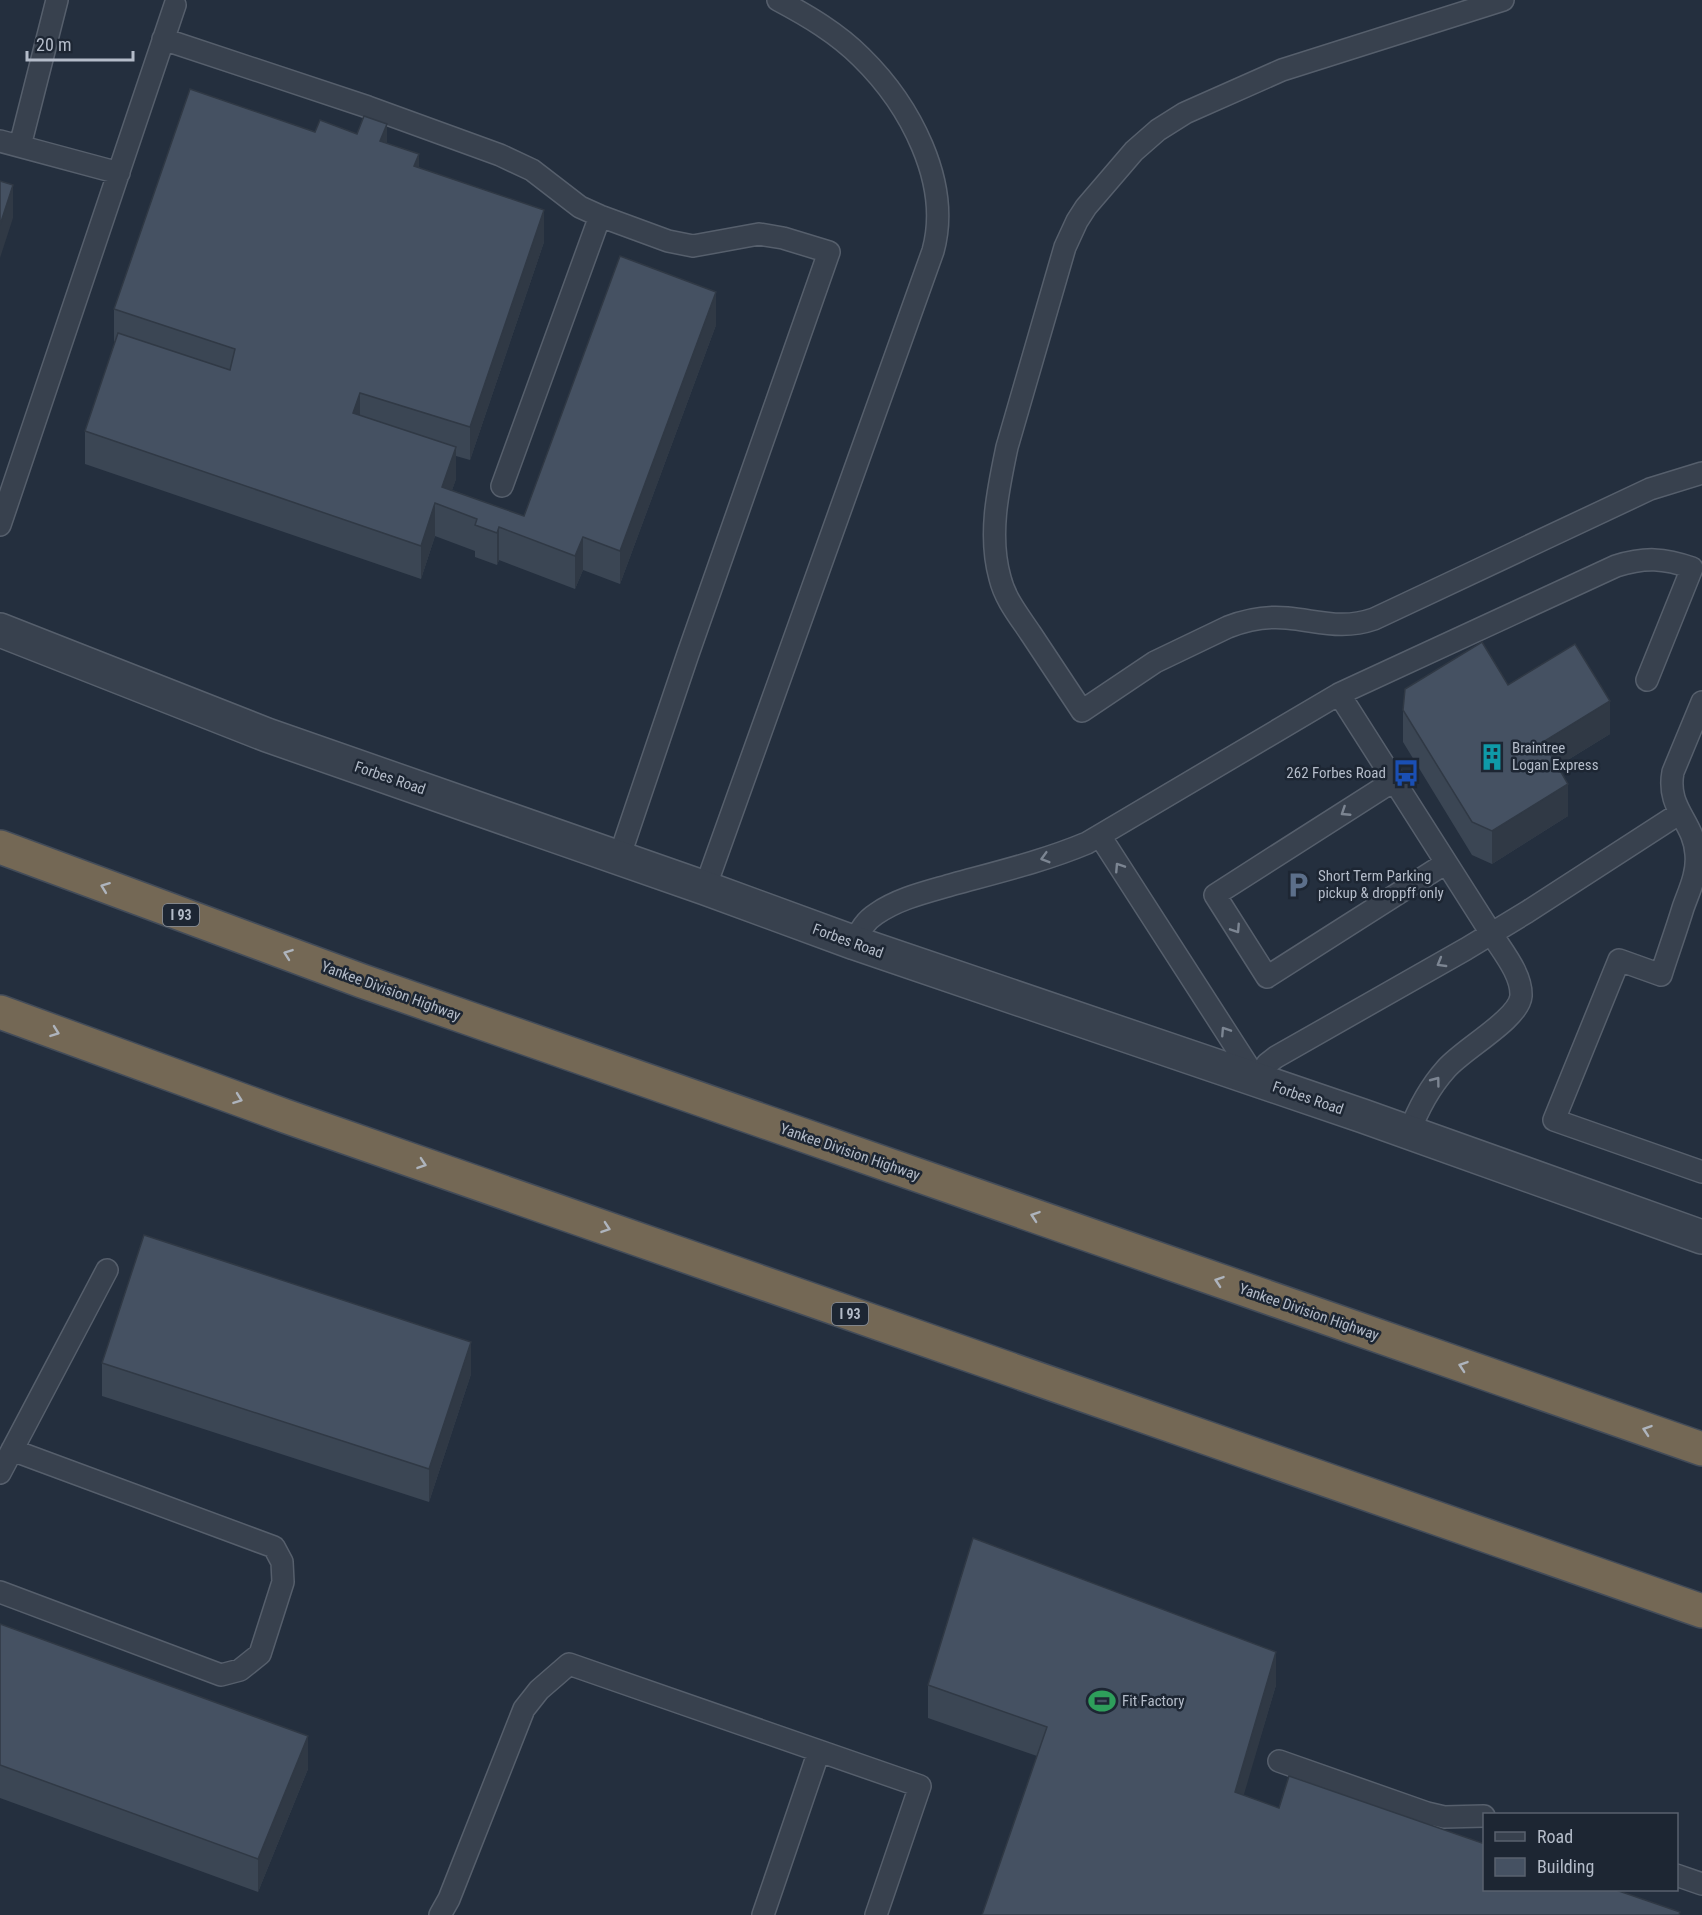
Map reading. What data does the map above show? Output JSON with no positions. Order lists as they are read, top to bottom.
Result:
{
  "streets": {
    "highway": ["I 93", "Yankee Division Highway"],
    "street": ["Forbes Road"]
  },
  "places": {
    "building": ["Braintree Logan Express"],
    "bus stop": ["262 Forbes Road"],
    "parking": ["Short Term Parking pickup & droppff only"],
    "sports": ["Fit Factory"]
  },
  "legend": ["Road", "Building"],
  "scale_bar": "20 m"
}
